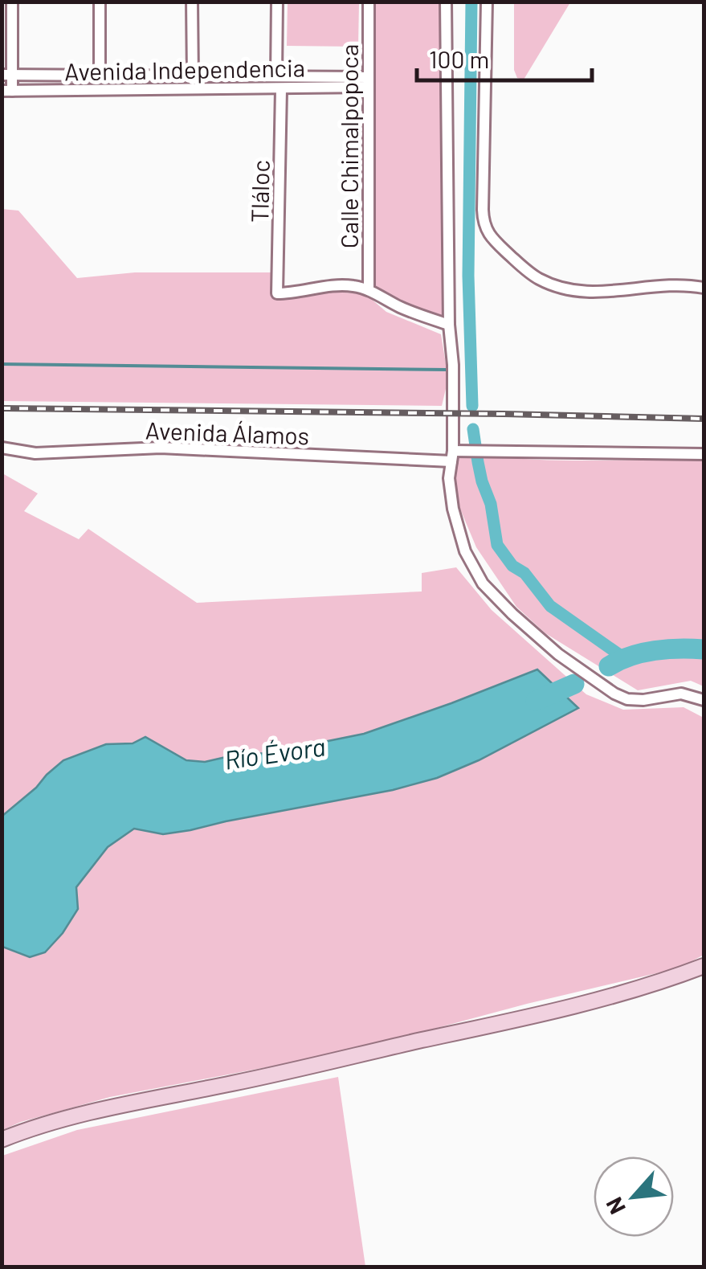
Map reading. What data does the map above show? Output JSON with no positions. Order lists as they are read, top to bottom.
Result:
{
  "streets": {
    "street": [
      "Avenida Independencia",
      "Calle Chimalpopoca",
      "Tláloc",
      "Avenida Álamos"
    ]
  },
  "crossings": [
    ["Avenida Independencia", "Calle Chimalpopoca"],
    ["Avenida Independencia", "Tláloc"],
    ["Calle Chimalpopoca", "Tláloc"]
  ],
  "water": ["Río Évora"],
  "scale_bar": "100 m",
  "north": "bottom left"
}
